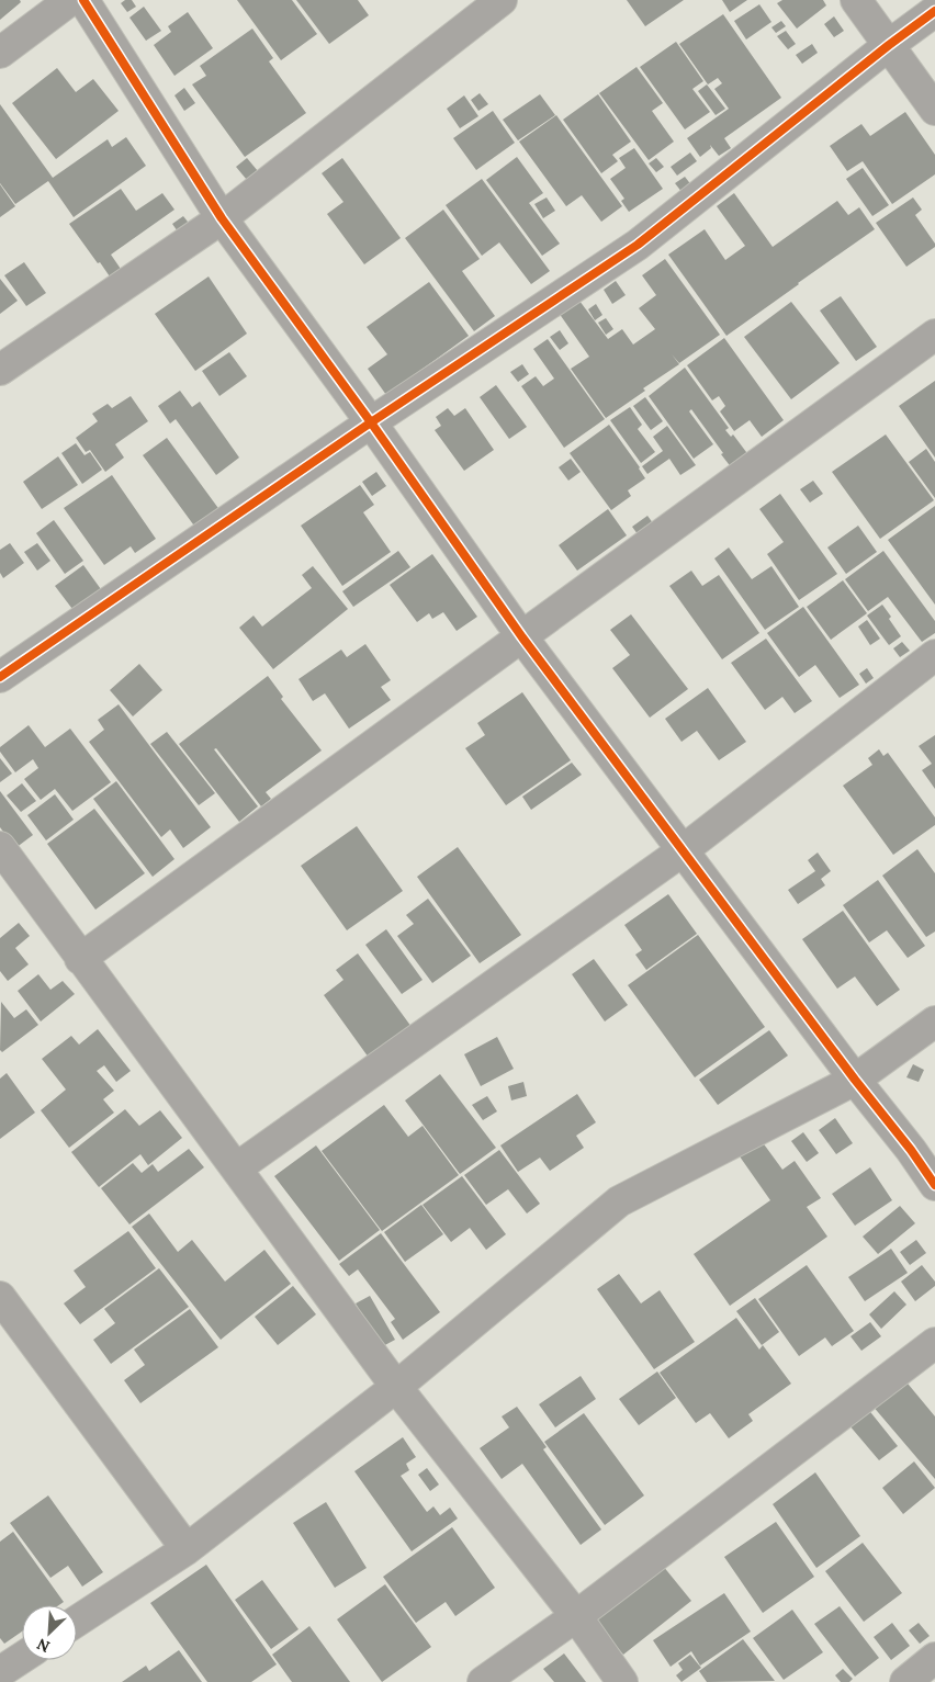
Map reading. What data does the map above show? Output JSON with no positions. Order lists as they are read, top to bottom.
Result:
{
  "north": "bottom left"
}
